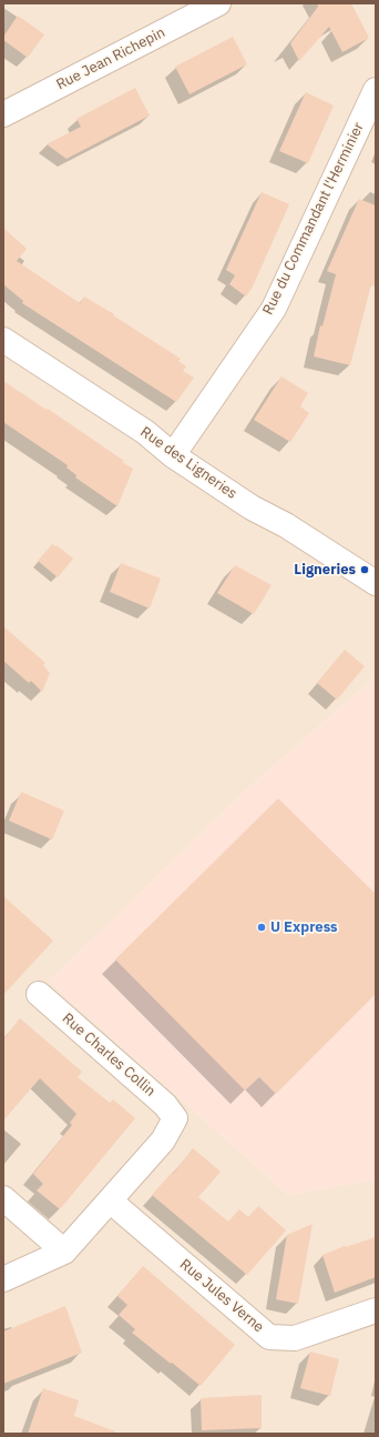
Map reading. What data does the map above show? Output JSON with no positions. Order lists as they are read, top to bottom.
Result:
{
  "streets": {
    "street": [
      "Rue Jean Richepin",
      "Rue du Commandant l'Herminier",
      "Rue des Ligneries",
      "Rue Charles Collin",
      "Rue Jules Verne"
    ]
  },
  "crossings": [
    ["Rue du Commandant l'Herminier", "Rue des Ligneries"],
    ["Rue Charles Collin", "Rue Jules Verne"]
  ],
  "places": ["Ligneries", "U Express"]
}
